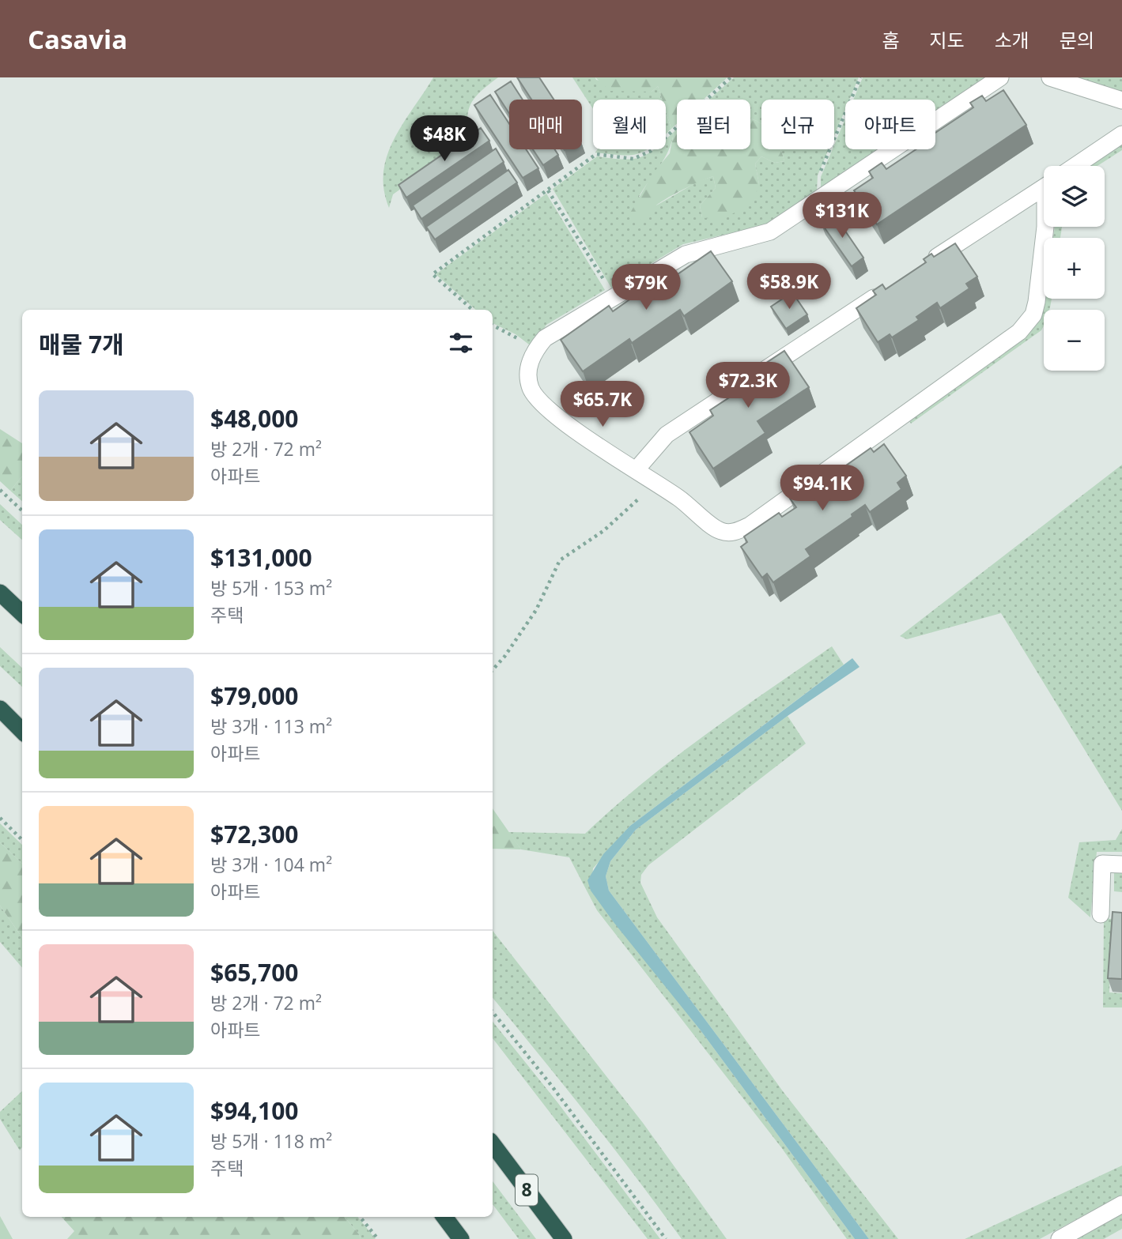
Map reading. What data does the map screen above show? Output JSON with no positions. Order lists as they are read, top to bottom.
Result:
{
  "streets": {
    "highway": ["8"]
  },
  "page": {
    "header": "Casavia",
    "nav": [
      "홈",
      "지도",
      "소개",
      "문의"
    ],
    "chip": [
      "매매",
      "월세",
      "필터",
      "신규",
      "아파트"
    ],
    "price": [
      "$48K",
      "$131K",
      "$58.9K",
      "$79K",
      "$72.3K",
      "$65.7K",
      "$94.1K"
    ],
    "map_buttons": ["+", "−"],
    "heading": "매물 7개",
    "list": [
      {
        "name": "$48,000",
        "note": "방 2개 · 72 m² · 아파트"
      },
      {
        "name": "$131,000",
        "note": "방 5개 · 153 m² · 주택"
      },
      {
        "name": "$79,000",
        "note": "방 3개 · 113 m² · 아파트"
      },
      {
        "name": "$72,300",
        "note": "방 3개 · 104 m² · 아파트"
      },
      {
        "name": "$65,700",
        "note": "방 2개 · 72 m² · 아파트"
      },
      {
        "name": "$94,100",
        "note": "방 5개 · 118 m² · 주택"
      }
    ]
  }
}
